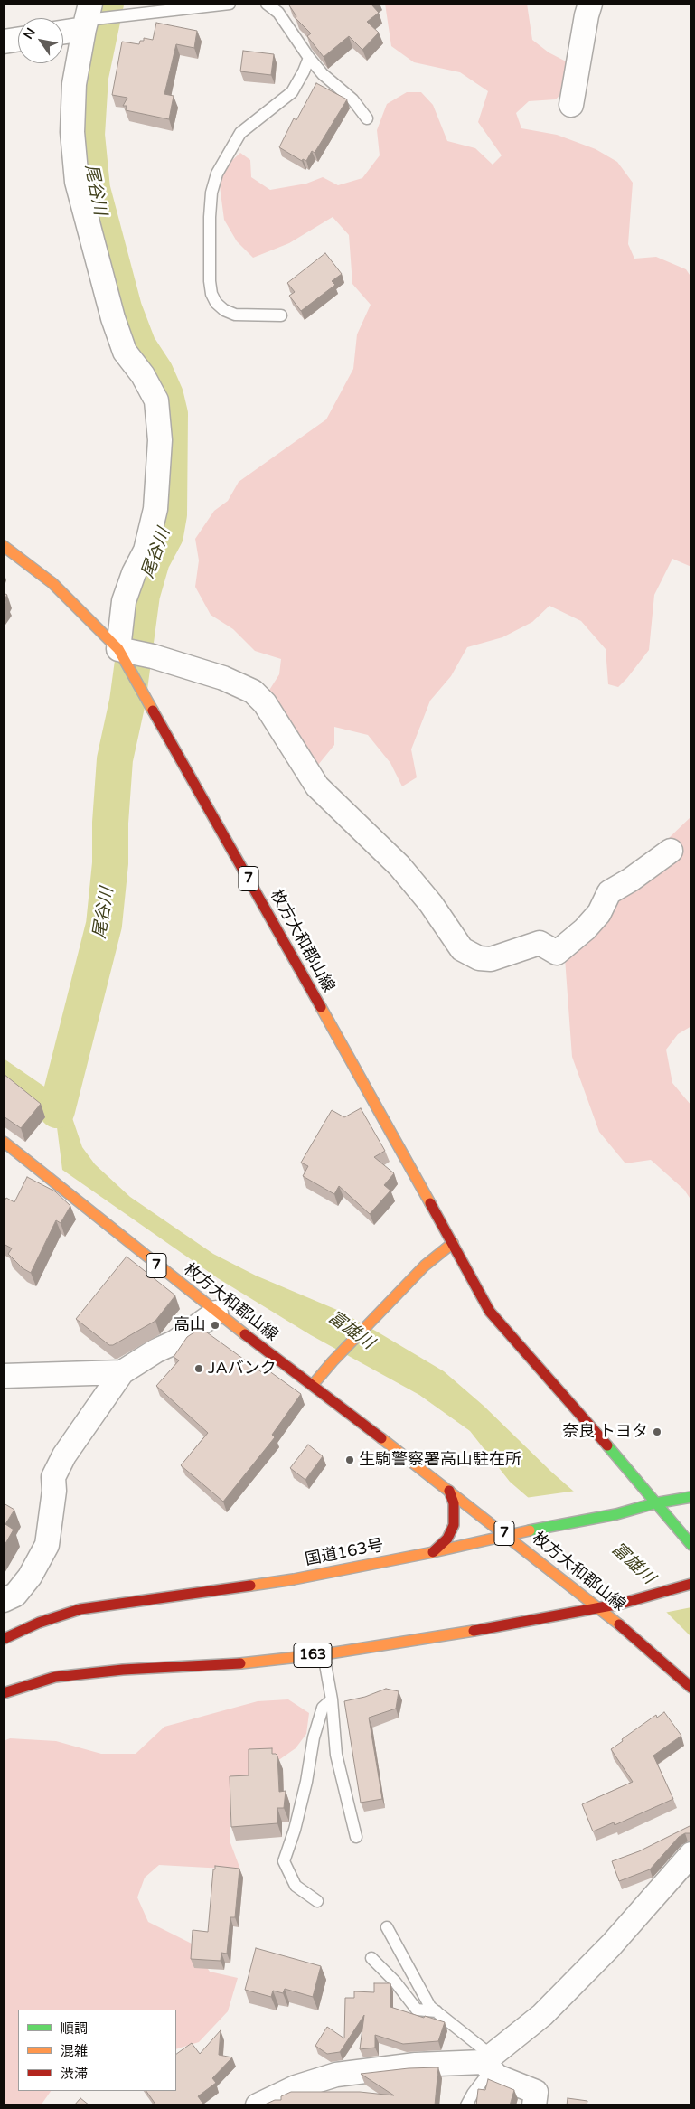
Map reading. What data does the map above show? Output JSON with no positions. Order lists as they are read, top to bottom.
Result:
{
  "streets": {
    "main road": [
      "7",
      "枚方大和郡山線",
      "国道163号",
      "163"
    ]
  },
  "crossings": [
    ["枚方大和郡山線", "国道163号"],
    ["枚方大和郡山線", "163"]
  ],
  "water": ["尾谷川", "富雄川"],
  "places": [
    "高山",
    "JAバンク",
    "奈良 トヨタ",
    "生駒警察署高山駐在所"
  ],
  "legend": ["順調", "混雑", "渋滞"],
  "north": "top left"
}
